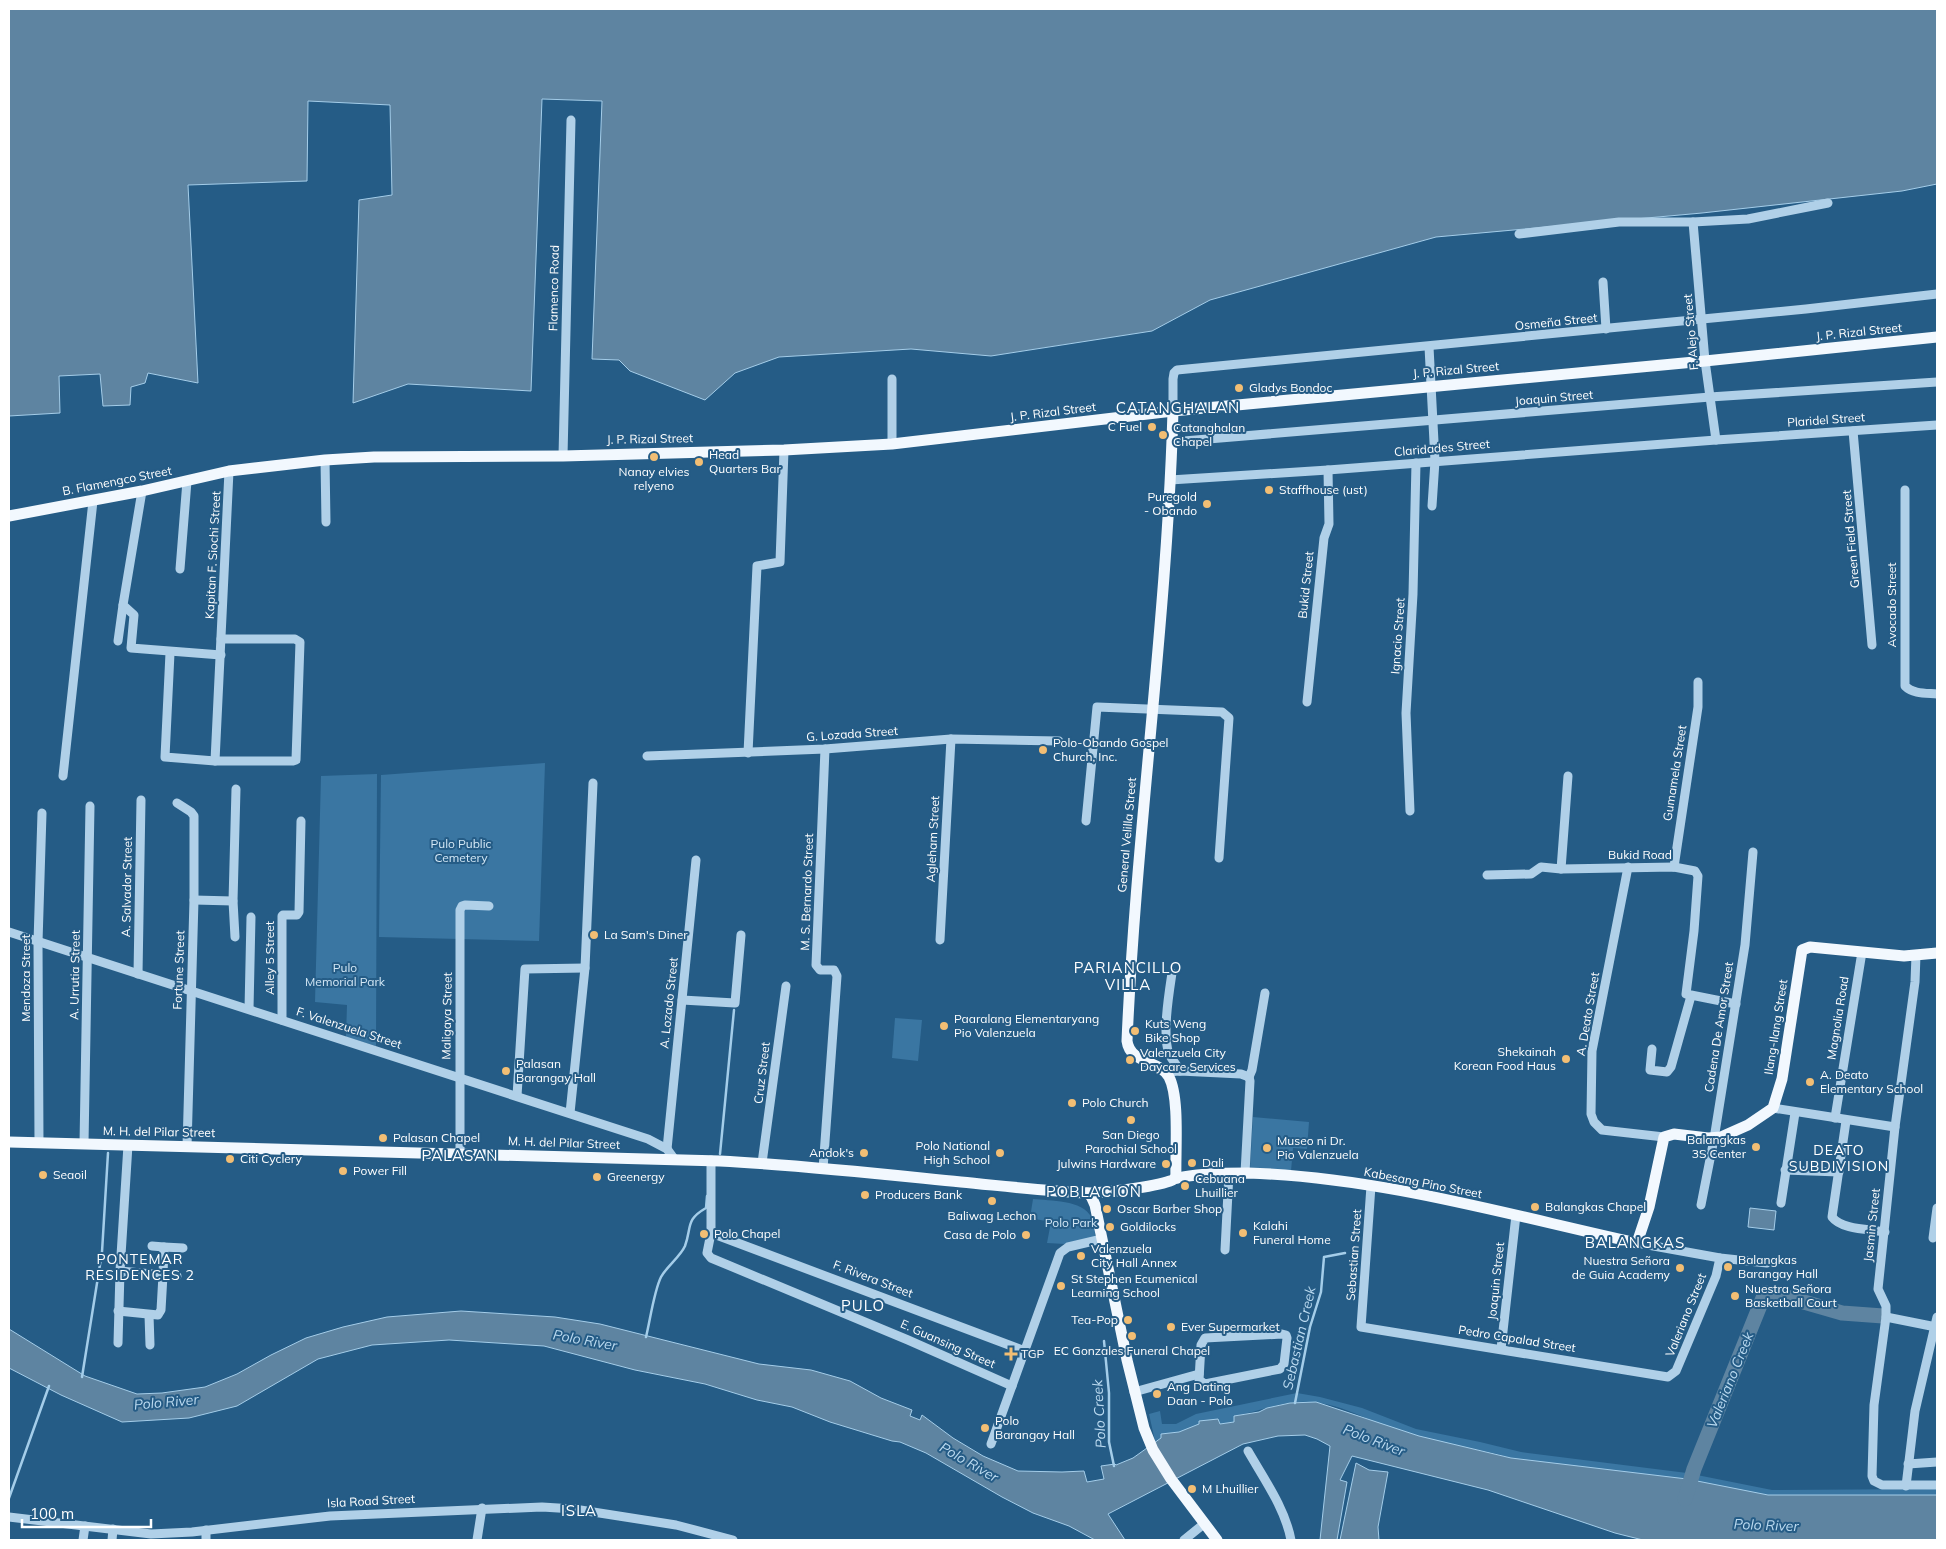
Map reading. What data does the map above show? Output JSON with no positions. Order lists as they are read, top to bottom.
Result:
{
  "streets": {
    "main road": [
      "J. P. Rizal Street",
      "B. Flamengco Street",
      "General Velilla Street",
      "Ilang-Ilang Street",
      "M. H. del Pilar Street",
      "Kabesang Pino Street"
    ],
    "street": [
      "Flamenco Road",
      "Osmeña Street",
      "F. Alejo Street",
      "Joaquin Street",
      "Plaridel Street",
      "Claridades Street",
      "Green Field Street",
      "Kapitan F. Siochi Street",
      "Bukid Street",
      "Avocado Street",
      "Ignacio Street",
      "G. Lozada Street",
      "Gumamela Street",
      "Agleham Street",
      "Bukid Road",
      "A. Salvador Street",
      "M. S. Bernardo Street",
      "Alley 5 Street",
      "Fortune Street",
      "A. Urrutia Street",
      "Mendoza Street",
      "A. Lozado Street",
      "A. Deato Street",
      "Maligaya Street",
      "Magnolia Road",
      "Cadena De Amor Street",
      "F. Valenzuela Street",
      "Cruz Street",
      "Jasmin Street",
      "Sebastian Street",
      "F. Rivera Street",
      "Valeriano Street",
      "Pedro Capalad Street",
      "E. Guansing Street",
      "Isla Road Street"
    ]
  },
  "crossings": [
    ["Flamenco Road", "J. P. Rizal Street"],
    ["Osmeña Street", "F. Alejo Street"],
    ["Osmeña Street", "J. P. Rizal Street"],
    ["Osmeña Street", "General Velilla Street"],
    ["F. Alejo Street", "J. P. Rizal Street"],
    ["F. Alejo Street", "Joaquin Street"],
    ["F. Alejo Street", "Plaridel Street"],
    ["F. Alejo Street", "Claridades Street"],
    ["J. P. Rizal Street", "B. Flamengco Street"],
    ["J. P. Rizal Street", "Kapitan F. Siochi Street"],
    ["J. P. Rizal Street", "General Velilla Street"],
    ["Joaquin Street", "General Velilla Street"],
    ["Joaquin Street", "Kabesang Pino Street"],
    ["Joaquin Street", "Pedro Capalad Street"],
    ["Plaridel Street", "Claridades Street"],
    ["Plaridel Street", "Green Field Street"],
    ["Claridades Street", "Bukid Street"],
    ["Claridades Street", "Ignacio Street"],
    ["Claridades Street", "General Velilla Street"],
    ["B. Flamengco Street", "Kapitan F. Siochi Street"],
    ["G. Lozada Street", "Agleham Street"],
    ["G. Lozada Street", "M. S. Bernardo Street"],
    ["Gumamela Street", "Bukid Road"],
    ["Bukid Road", "A. Deato Street"],
    ["A. Salvador Street", "F. Valenzuela Street"],
    ["M. S. Bernardo Street", "M. H. del Pilar Street"],
    ["Alley 5 Street", "F. Valenzuela Street"],
    ["Fortune Street", "F. Valenzuela Street"],
    ["Fortune Street", "M. H. del Pilar Street"],
    ["A. Urrutia Street", "F. Valenzuela Street"],
    ["A. Urrutia Street", "M. H. del Pilar Street"],
    ["Mendoza Street", "F. Valenzuela Street"],
    ["Mendoza Street", "M. H. del Pilar Street"],
    ["A. Lozado Street", "F. Valenzuela Street"],
    ["Maligaya Street", "F. Valenzuela Street"],
    ["Maligaya Street", "M. H. del Pilar Street"],
    ["Magnolia Road", "Ilang-Ilang Street"],
    ["F. Valenzuela Street", "M. H. del Pilar Street"],
    ["Cruz Street", "M. H. del Pilar Street"],
    ["M. H. del Pilar Street", "Kabesang Pino Street"],
    ["Kabesang Pino Street", "Sebastian Street"],
    ["Sebastian Street", "Pedro Capalad Street"],
    ["F. Rivera Street", "E. Guansing Street"],
    ["Valeriano Street", "Pedro Capalad Street"]
  ],
  "districts": [
    "CATANGHALAN",
    "PARIANCILLO VILLA",
    "DEATO SUBDIVISION",
    "PALASAN",
    "POBLACION",
    "BALANGKAS",
    "PONTEMAR RESIDENCES 2",
    "PULO",
    "ISLA"
  ],
  "water": [
    "Sebastian Creek",
    "Polo River",
    "Valeriano Creek",
    "Polo Creek"
  ],
  "parks": ["Pulo Public Cemetery", "Pulo Memorial Park", "Polo Park"],
  "places": {
    "other": [
      "Gladys Bondoc",
      "C Fuel",
      "Catanghalan Chapel",
      "Nanay elvies relyeno",
      "Head Quarters Bar",
      "Staffhouse (ust)",
      "Puregold - Obando",
      "Polo-Obando Gospel Church, Inc.",
      "La Sam's Diner",
      "Paaralang Elementaryang Pio Valenzuela",
      "Kuts Weng Bike Shop",
      "Shekainah Korean Food Haus",
      "Valenzuela City Daycare Services",
      "Palasan Barangay Hall",
      "A. Deato Elementary School",
      "Polo Church",
      "San Diego Parochial School",
      "Palasan Chapel",
      "Balangkas 3S Center",
      "Museo ni Dr. Pio Valenzuela",
      "Andok's",
      "Polo National High School",
      "Citi Cyclery",
      "Dali",
      "Julwins Hardware",
      "Power Fill",
      "Seaoil",
      "Greenergy",
      "Cebuana Lhuillier",
      "Producers Bank",
      "Baliwag Lechon",
      "Balangkas Chapel",
      "Oscar Barber Shop",
      "Goldilocks",
      "Kalahi Funeral Home",
      "Polo Chapel",
      "Casa de Polo",
      "Valenzuela City Hall Annex",
      "Balangkas Barangay Hall",
      "Nuestra Señora de Guia Academy",
      "St Stephen Ecumenical Learning School",
      "Nuestra Señora Basketball Court",
      "Tea-Pop",
      "Ever Supermarket",
      "EC Gonzales Funeral Chapel",
      "Ang Dating Daan - Polo",
      "Polo Barangay Hall",
      "M Lhuillier"
    ],
    "health": ["TGP"]
  },
  "scale_bar": "100 m"
}
